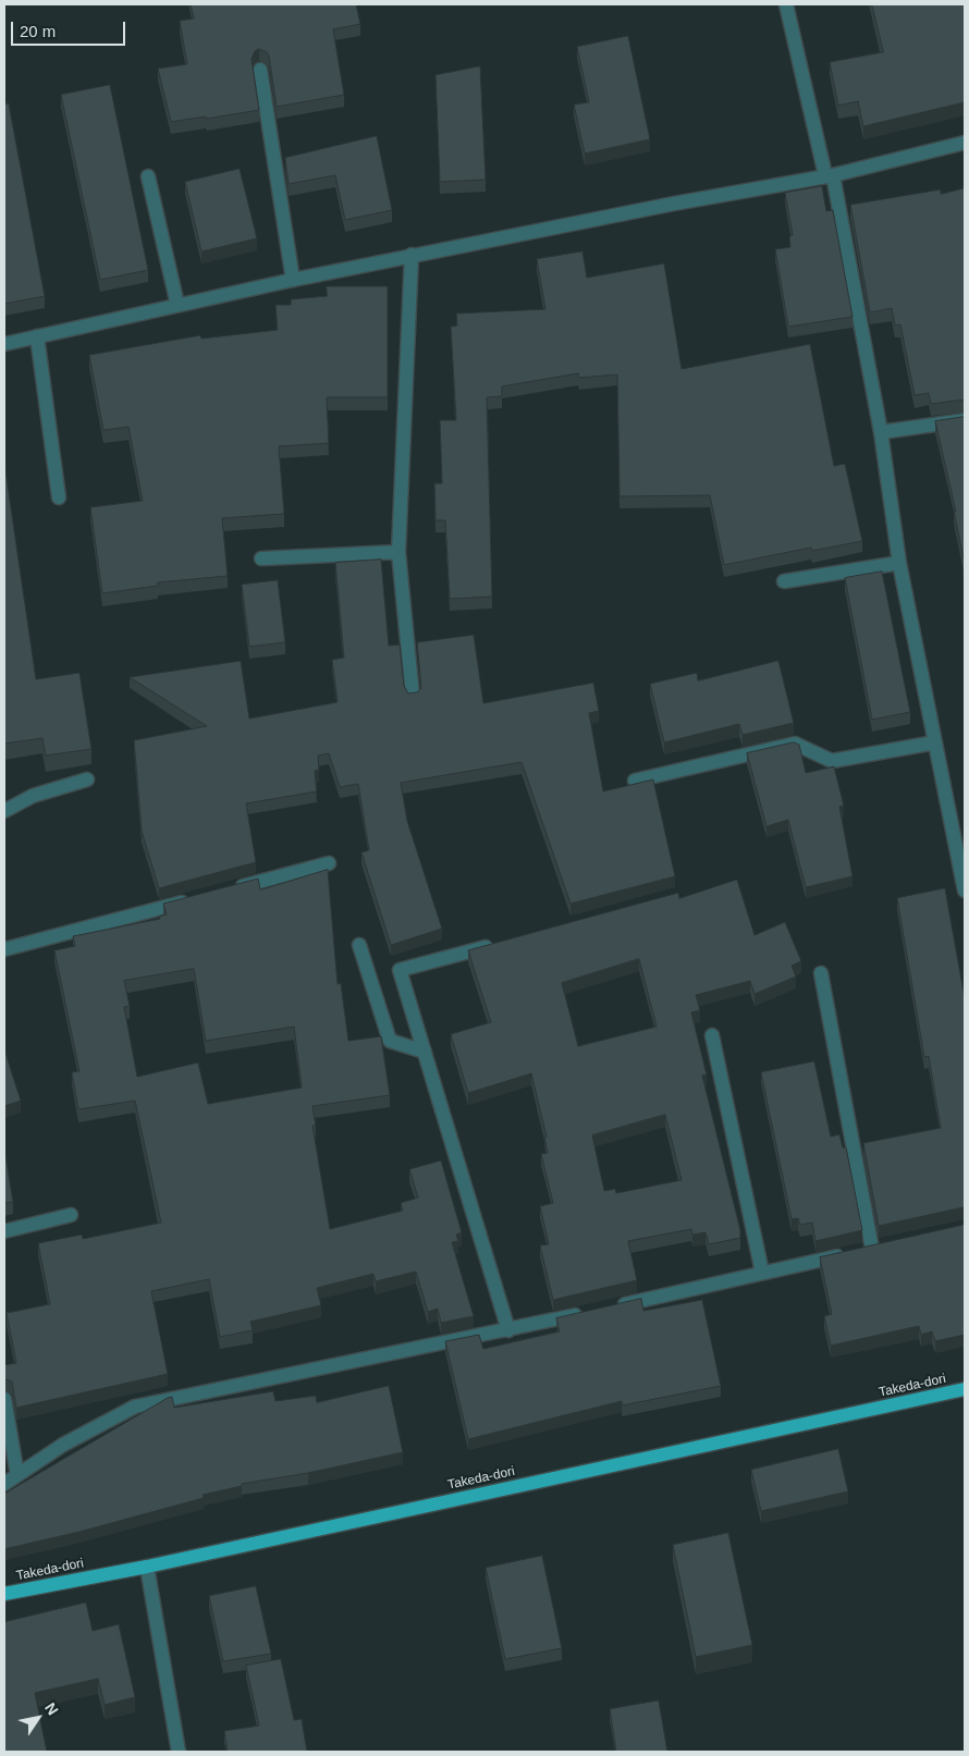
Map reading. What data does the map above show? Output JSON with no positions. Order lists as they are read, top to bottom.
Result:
{
  "streets": {
    "main road": ["Takeda-dori"]
  },
  "scale_bar": "20 m",
  "north": "top right"
}
